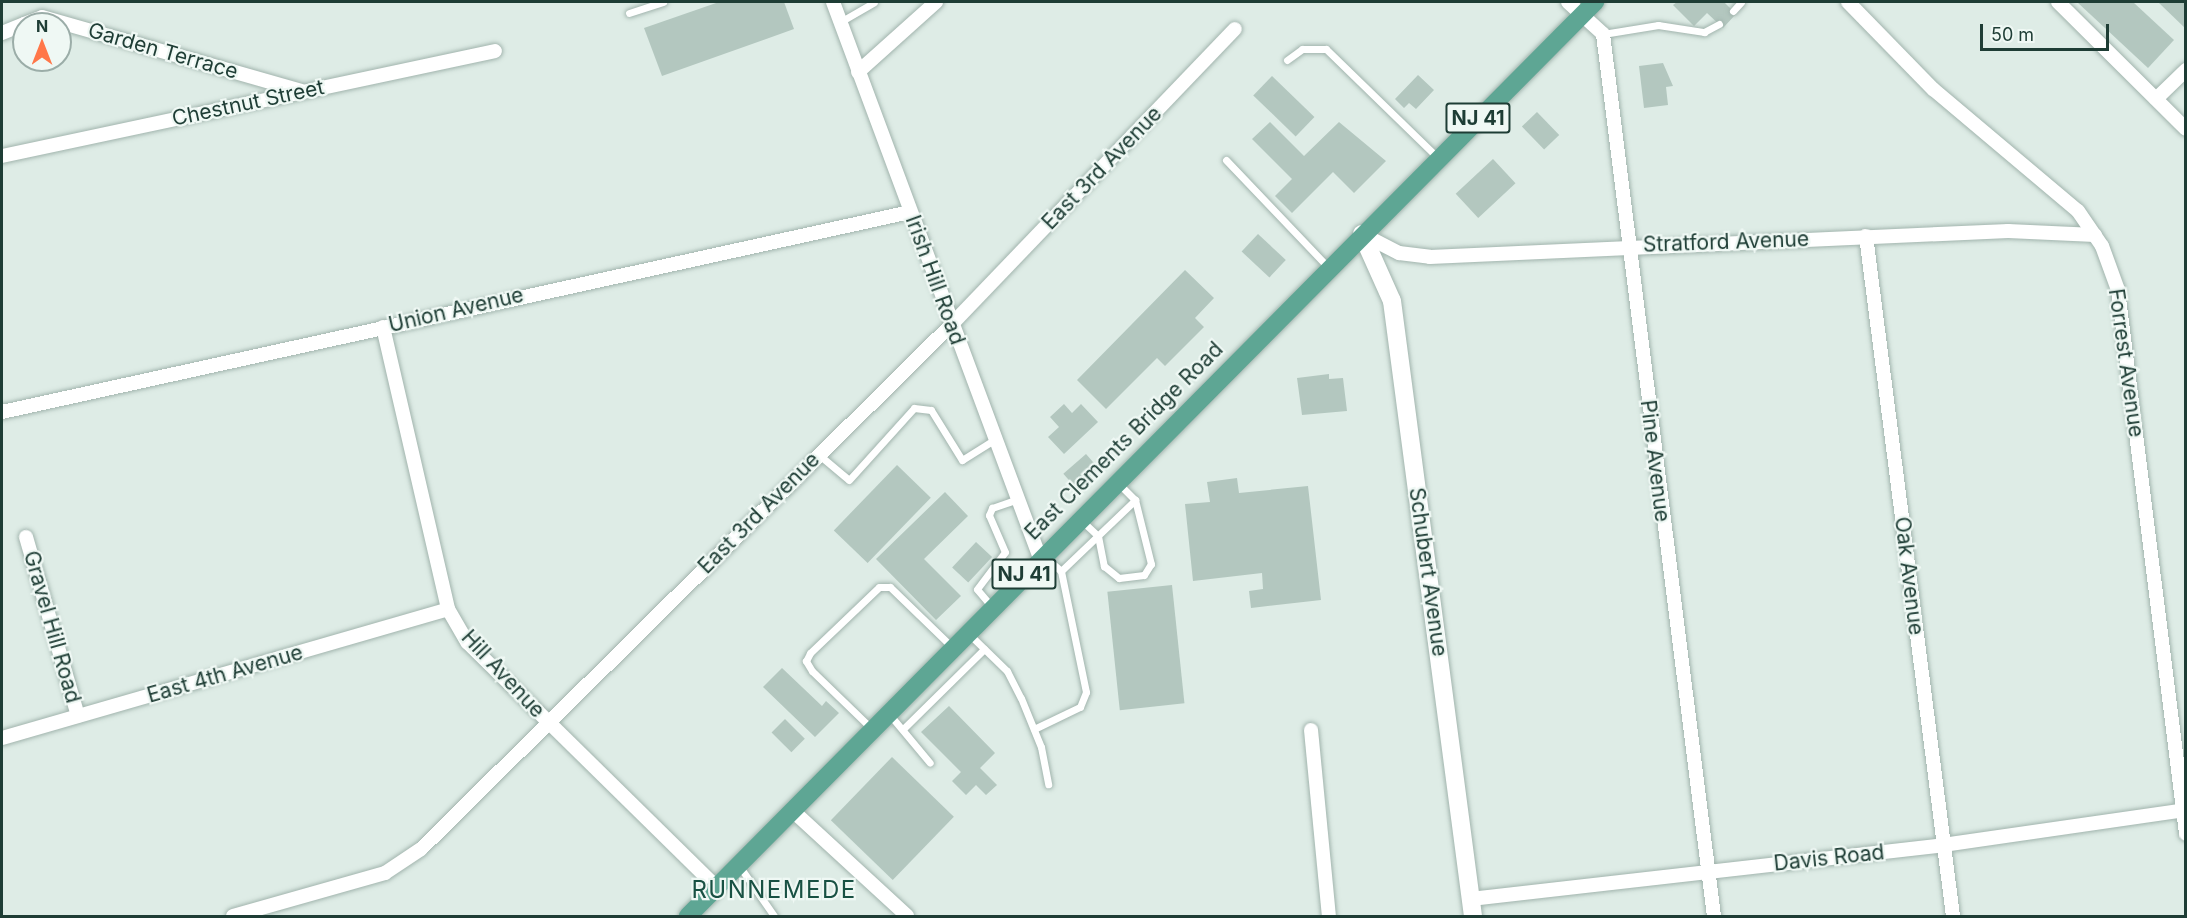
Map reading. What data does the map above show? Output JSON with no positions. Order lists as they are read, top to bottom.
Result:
{
  "streets": {
    "main road": ["NJ 41", "East Clements Bridge Road"],
    "street": [
      "Garden Terrace",
      "Chestnut Street",
      "East 3rd Avenue",
      "Stratford Avenue",
      "Irish Hill Road",
      "Union Avenue",
      "Forrest Avenue",
      "Pine Avenue",
      "Schubert Avenue",
      "Oak Avenue",
      "Gravel Hill Road",
      "East 4th Avenue",
      "Hill Avenue",
      "Davis Road"
    ]
  },
  "crossings": [
    ["Garden Terrace", "Chestnut Street"],
    ["East 3rd Avenue", "Irish Hill Road"],
    ["East 3rd Avenue", "Hill Avenue"],
    ["Stratford Avenue", "Forrest Avenue"],
    ["Stratford Avenue", "East Clements Bridge Road"],
    ["Stratford Avenue", "Pine Avenue"],
    ["Stratford Avenue", "Schubert Avenue"],
    ["Stratford Avenue", "Oak Avenue"],
    ["Irish Hill Road", "Union Avenue"],
    ["Irish Hill Road", "East Clements Bridge Road"],
    ["Union Avenue", "Hill Avenue"],
    ["Forrest Avenue", "Davis Road"],
    ["East Clements Bridge Road", "Schubert Avenue"],
    ["East Clements Bridge Road", "Hill Avenue"],
    ["Pine Avenue", "Davis Road"],
    ["Schubert Avenue", "Davis Road"],
    ["Oak Avenue", "Davis Road"],
    ["Gravel Hill Road", "East 4th Avenue"],
    ["East 4th Avenue", "Hill Avenue"]
  ],
  "districts": ["RUNNEMEDE"],
  "scale_bar": "50 m",
  "north": "top"
}
